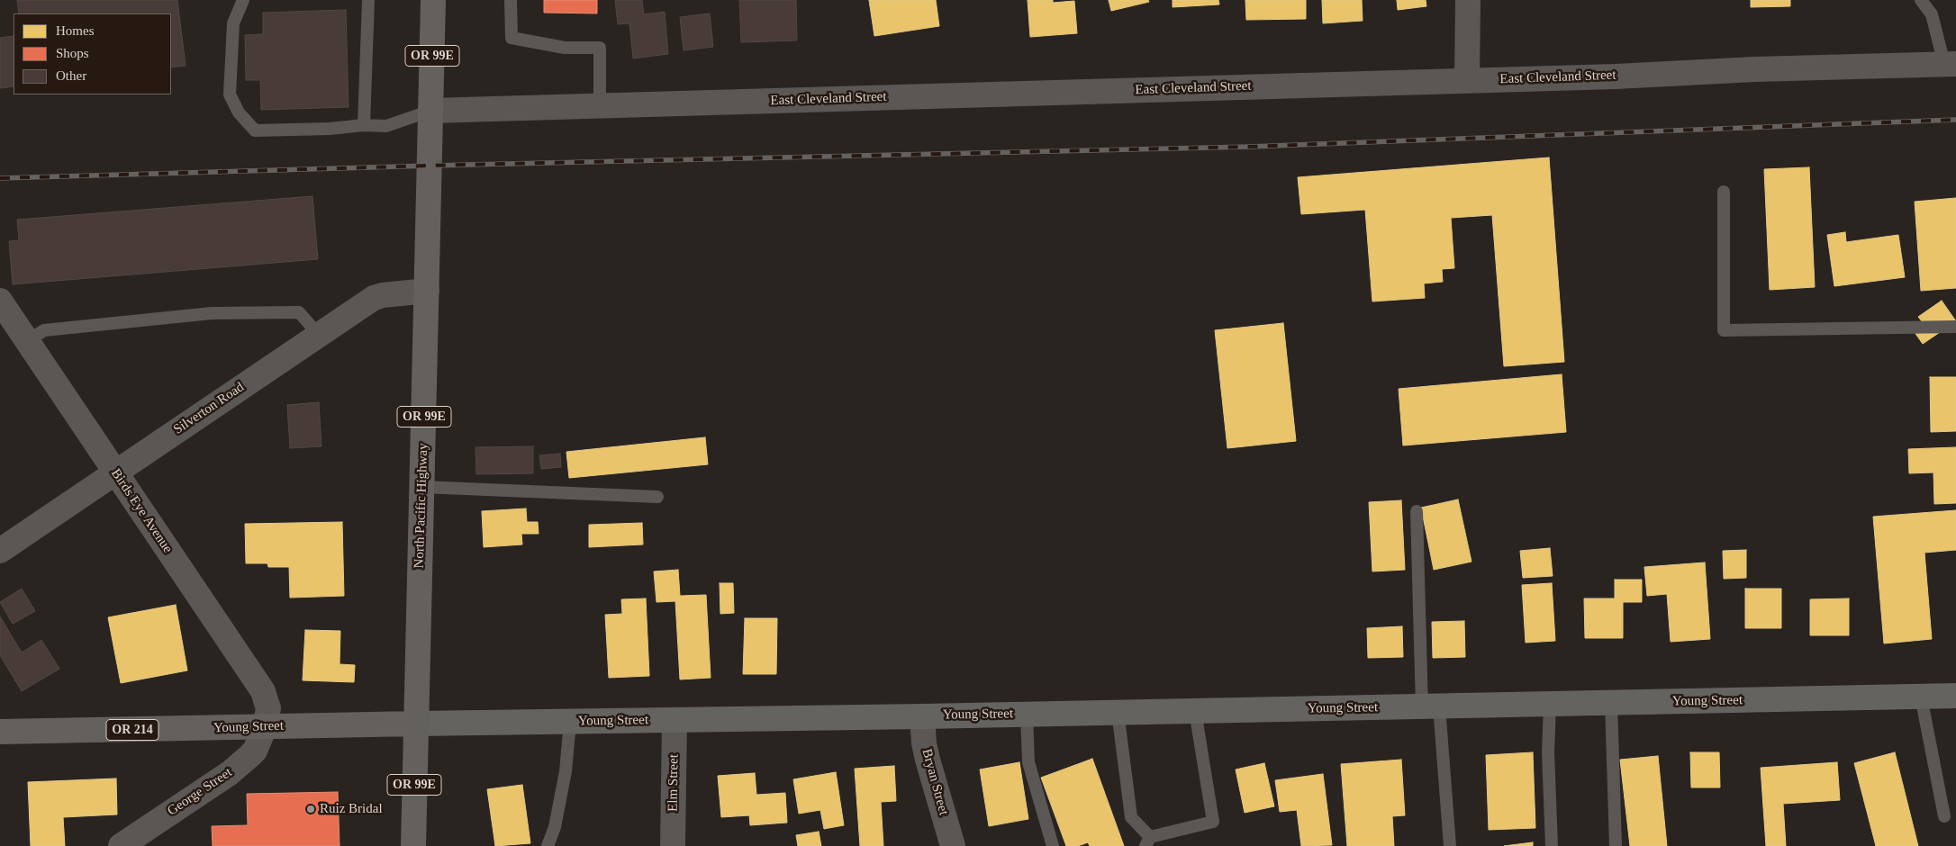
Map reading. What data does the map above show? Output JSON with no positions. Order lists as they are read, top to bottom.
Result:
{
  "streets": {
    "main road": [
      "OR 99E",
      "North Pacific Highway",
      "Young Street",
      "OR 214"
    ],
    "street": [
      "East Cleveland Street",
      "Silverton Road",
      "Birds Eye Avenue",
      "Bryan Street",
      "Elm Street",
      "George Street"
    ]
  },
  "crossings": [
    ["OR 99E", "East Cleveland Street"],
    ["OR 99E", "North Pacific Highway"],
    ["East Cleveland Street", "North Pacific Highway"],
    ["Silverton Road", "North Pacific Highway"],
    ["Silverton Road", "Birds Eye Avenue"],
    ["North Pacific Highway", "Young Street"],
    ["Birds Eye Avenue", "Young Street"],
    ["Birds Eye Avenue", "George Street"],
    ["Young Street", "Bryan Street"],
    ["Young Street", "Elm Street"],
    ["Young Street", "George Street"]
  ],
  "places": ["Ruiz Bridal"],
  "legend": ["Homes", "Shops", "Other"]
}
